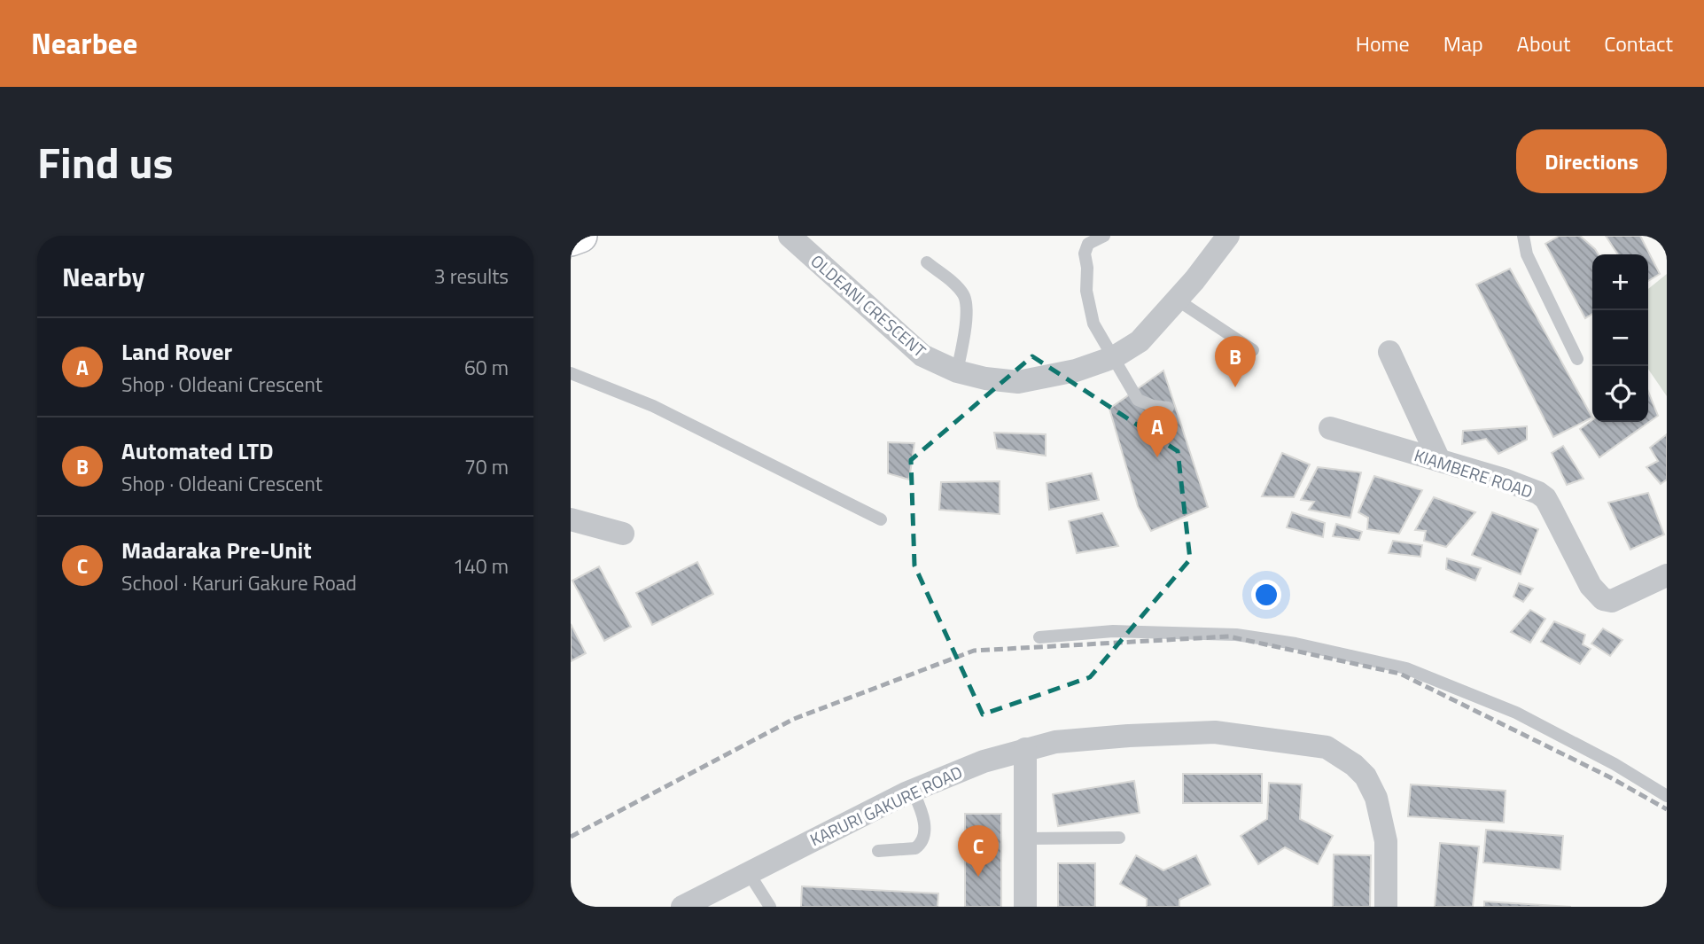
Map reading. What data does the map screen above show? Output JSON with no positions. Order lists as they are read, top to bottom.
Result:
{
  "streets": {
    "street": ["OLDEANI CRESCENT", "KIAMBERE ROAD", "KARURI GAKURE ROAD"]
  },
  "page": {
    "header": "Nearbee",
    "nav": [
      "Home",
      "Map",
      "About",
      "Contact"
    ],
    "title": "Find us",
    "buttons": "Directions",
    "heading": ["Nearby", "3 results"],
    "map_buttons": ["+", "−"],
    "list": [
      {
        "mark": "A",
        "name": "Land Rover",
        "note": "Shop · Oldeani Crescent",
        "value": "60 m"
      },
      {
        "mark": "B",
        "name": "Automated LTD",
        "note": "Shop · Oldeani Crescent",
        "value": "70 m"
      },
      {
        "mark": "C",
        "name": "Madaraka Pre-Unit",
        "note": "School · Karuri Gakure Road",
        "value": "140 m"
      }
    ],
    "pins": ["B", "A", "C"]
  }
}
